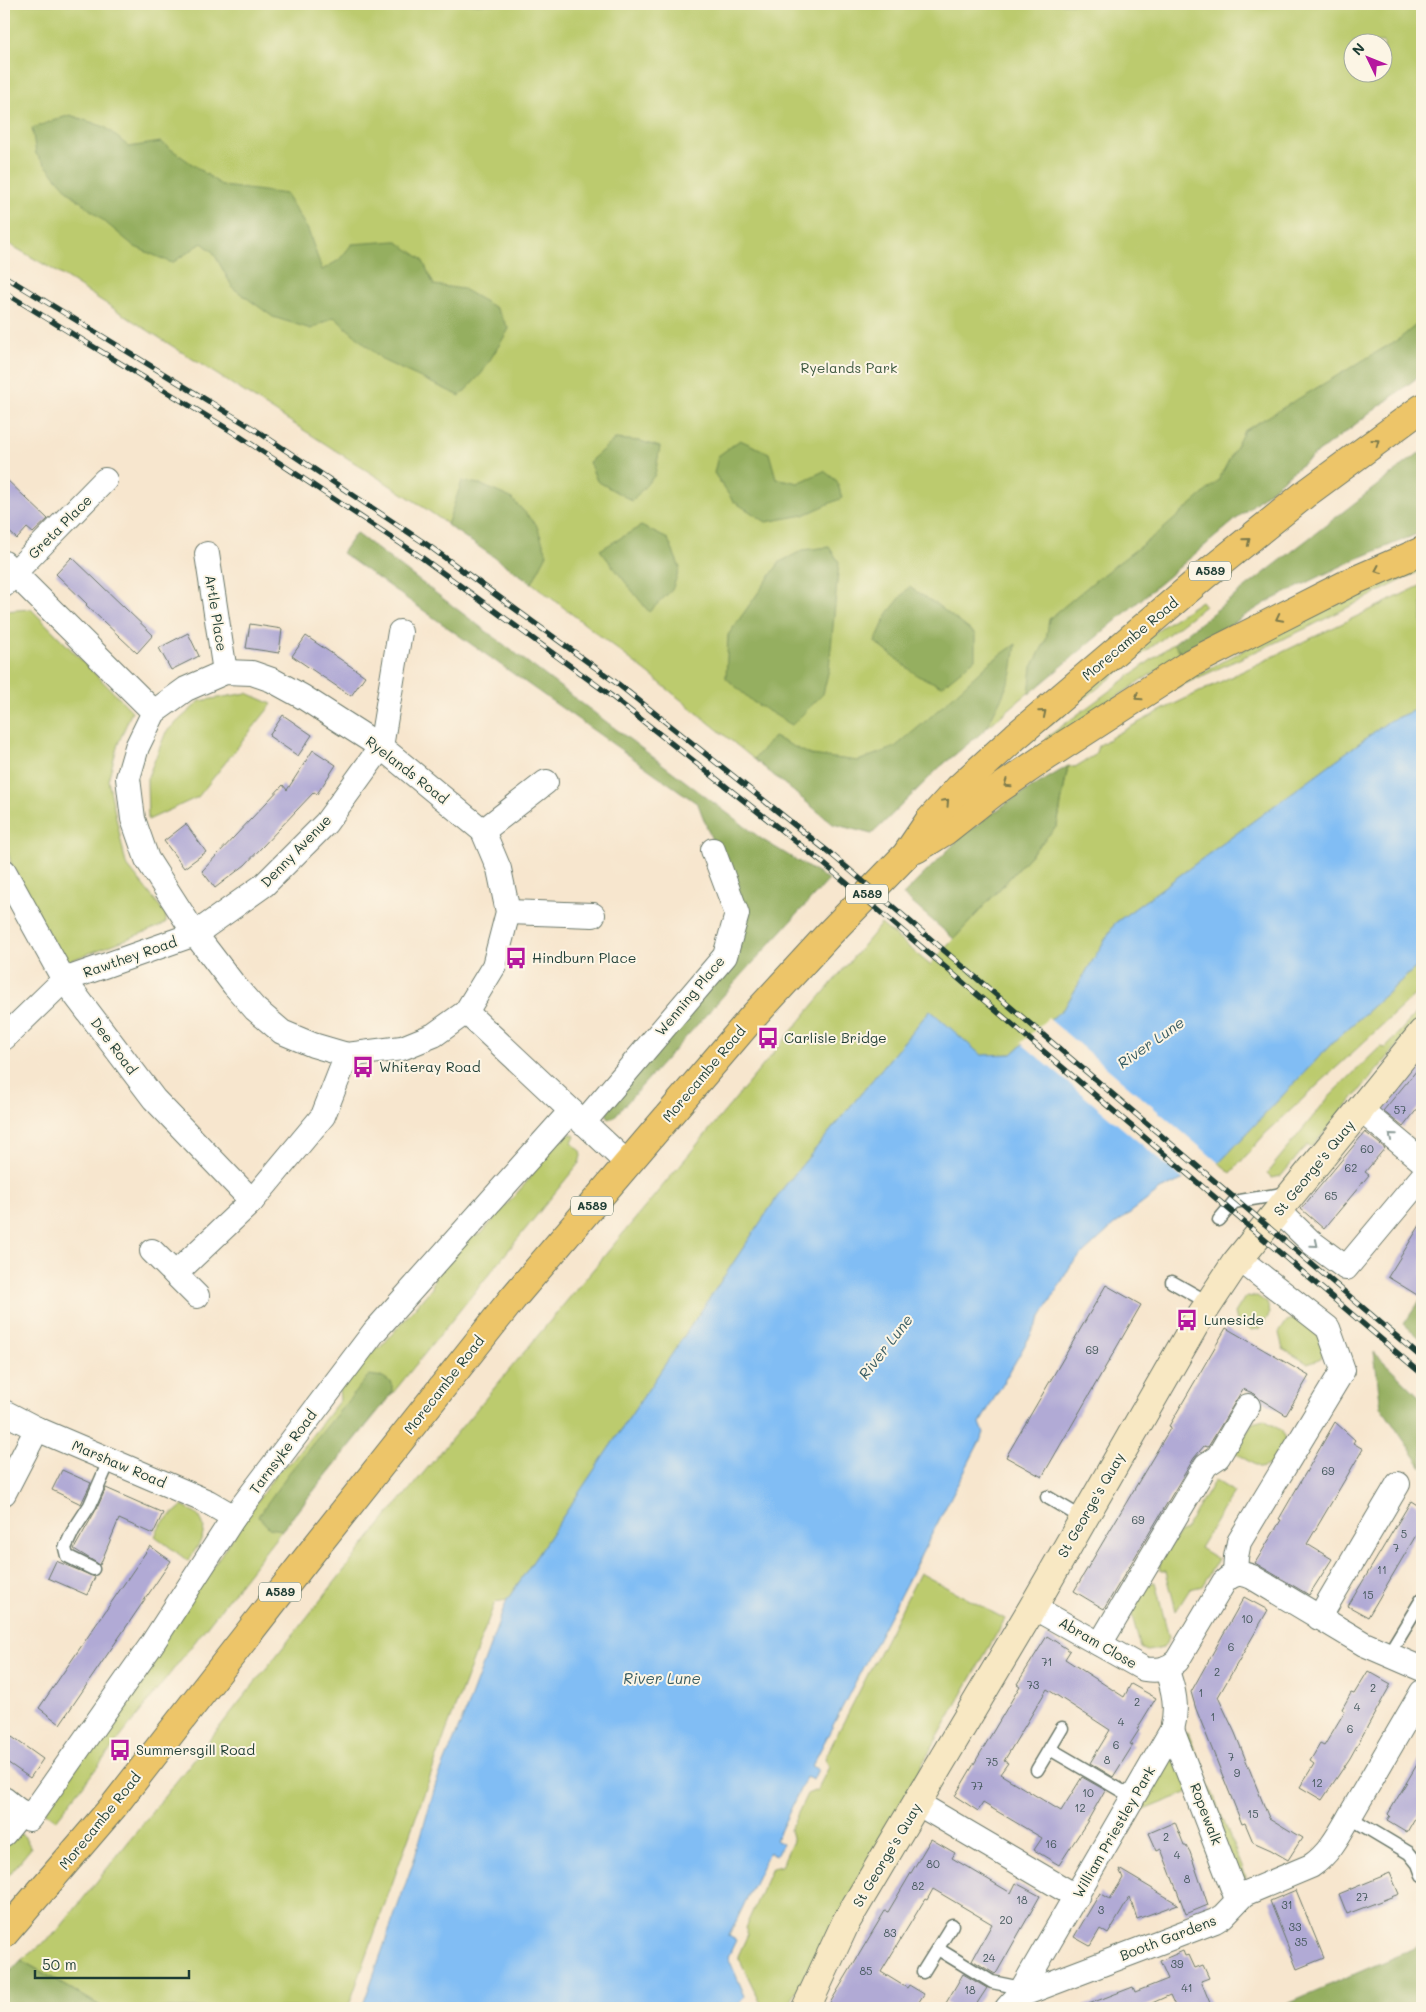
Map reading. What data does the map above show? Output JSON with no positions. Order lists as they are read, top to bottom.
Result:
{
  "streets": {
    "main road": ["A589", "Morecambe Road"],
    "street": [
      "Greta Place",
      "Artle Place",
      "Ryelands Road",
      "Denny Avenue",
      "Rawthey Road",
      "Wenning Place",
      "Dee Road",
      "St George's Quay",
      "Tarnsyke Road",
      "Marshaw Road",
      "Abram Close",
      "Ropewalk",
      "William Priestley Park",
      "Booth Gardens"
    ]
  },
  "crossings": [
    ["Artle Place", "Ryelands Road"],
    ["Ryelands Road", "Denny Avenue"],
    ["Ryelands Road", "Rawthey Road"],
    ["Denny Avenue", "Rawthey Road"],
    ["Rawthey Road", "Dee Road"],
    ["Wenning Place", "Tarnsyke Road"],
    ["St George's Quay", "Abram Close"],
    ["Tarnsyke Road", "Marshaw Road"],
    ["Abram Close", "William Priestley Park"],
    ["Ropewalk", "William Priestley Park"],
    ["Ropewalk", "Booth Gardens"],
    ["William Priestley Park", "Booth Gardens"]
  ],
  "water": ["River Lune"],
  "parks": ["Ryelands Park"],
  "places": {
    "bus stop": [
      "Hindburn Place",
      "Carlisle Bridge",
      "Whiteray Road",
      "Luneside",
      "Summersgill Road"
    ]
  },
  "house_numbers": [
    "57",
    "60",
    "62",
    "65",
    "69",
    "69",
    "69",
    "5",
    "7",
    "11",
    "15",
    "10",
    "6",
    "71",
    "2",
    "73",
    "2",
    "1",
    "2",
    "4",
    "1",
    "4",
    "6",
    "6",
    "7",
    "8",
    "75",
    "9",
    "12",
    "77",
    "10",
    "12",
    "15",
    "2",
    "16",
    "4",
    "80",
    "8",
    "82",
    "27",
    "18",
    "31",
    "3",
    "20",
    "33",
    "83",
    "35",
    "24",
    "39",
    "85",
    "41",
    "18"
  ],
  "scale_bar": "50 m",
  "north": "top left"
}
